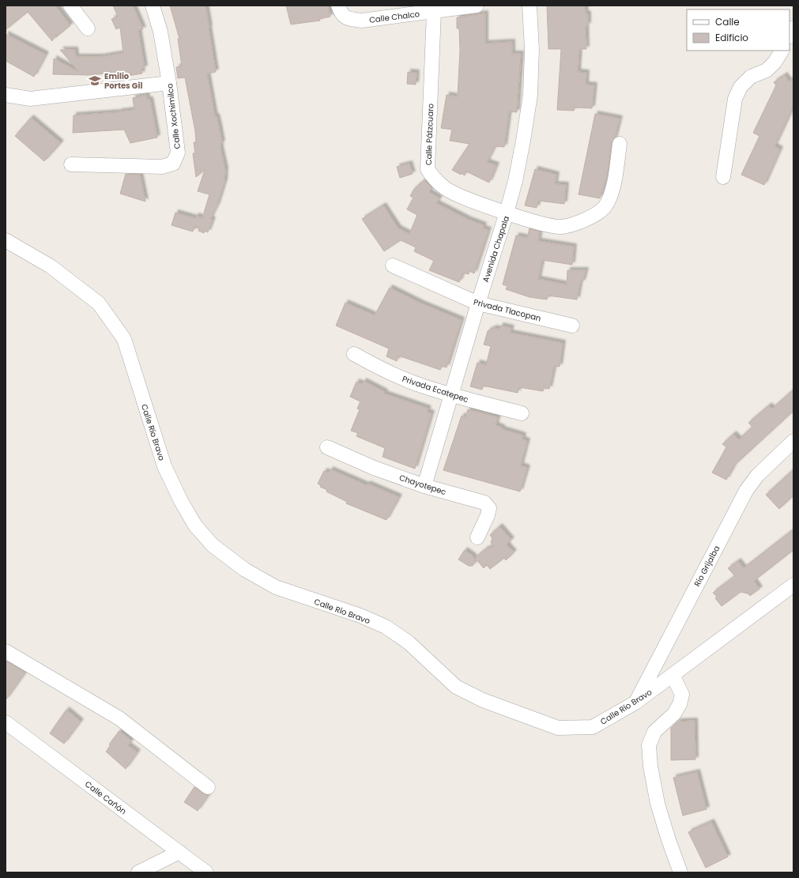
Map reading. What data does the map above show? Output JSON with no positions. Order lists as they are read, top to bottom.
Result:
{
  "streets": {
    "street": [
      "Calle Chalco",
      "Calle Xochimilco",
      "Calle Pátzcuaro",
      "Avenida Chapala",
      "Privada Tlacopan",
      "Privada Ecatepec",
      "Calle Río Bravo",
      "Chayotepec",
      "Rio Grijalba",
      "Calle Cañón"
    ]
  },
  "crossings": [
    ["Calle Chalco", "Calle Pátzcuaro"],
    ["Calle Pátzcuaro", "Avenida Chapala"],
    ["Avenida Chapala", "Privada Tlacopan"],
    ["Avenida Chapala", "Privada Ecatepec"],
    ["Avenida Chapala", "Chayotepec"],
    ["Calle Río Bravo", "Rio Grijalba"]
  ],
  "places": {
    "school or university": ["Emilio Portes Gil"]
  },
  "legend": ["Calle", "Edificio"]
}
